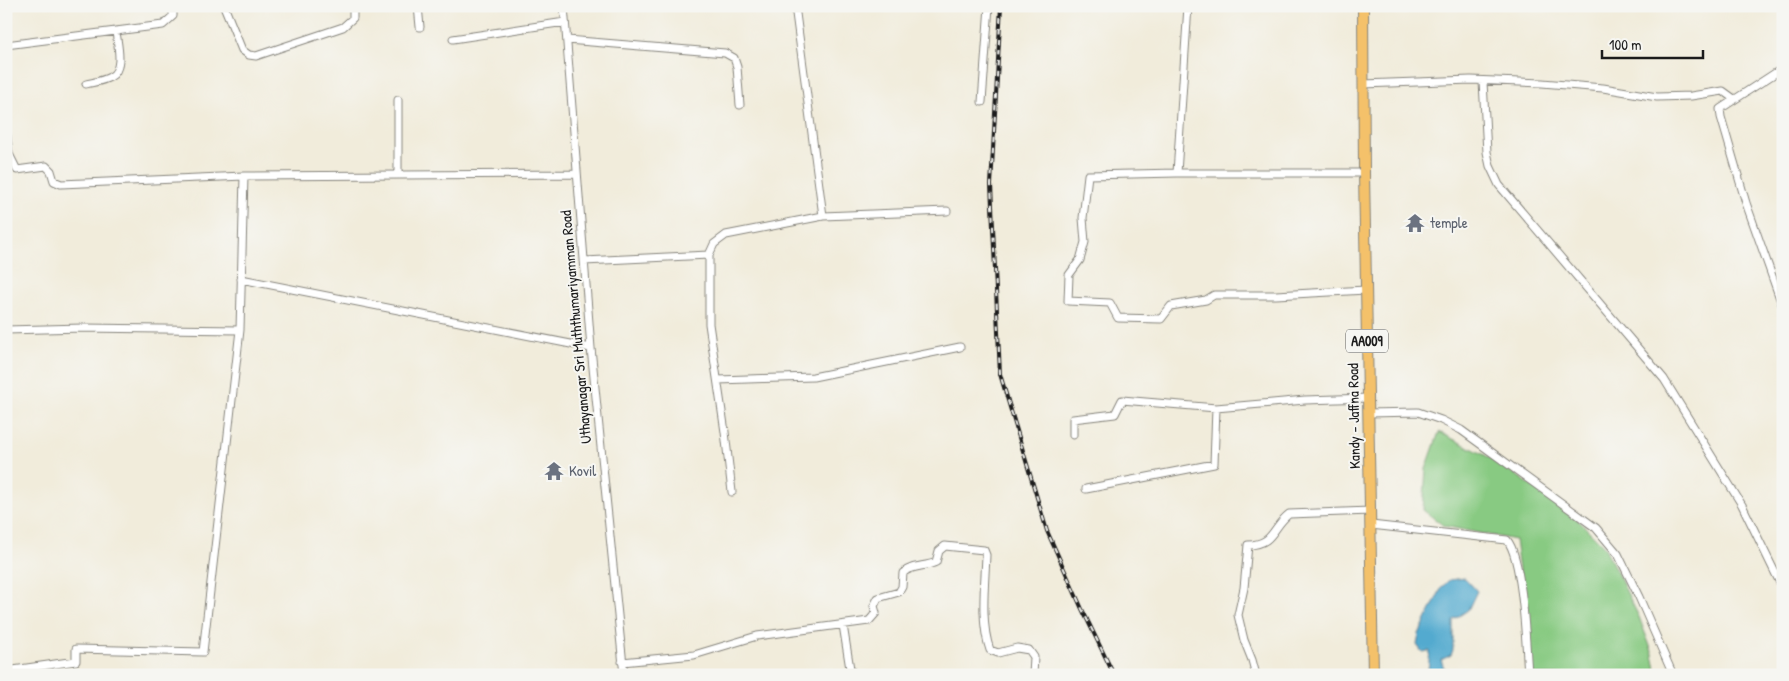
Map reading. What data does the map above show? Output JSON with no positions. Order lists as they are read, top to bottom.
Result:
{
  "streets": {
    "highway": ["AA009", "Kandy - Jaffna Road"],
    "street": ["Uthayanagar Sri Muththumariyamman Road"]
  },
  "places": {
    "temple": ["temple", "Kovil"]
  },
  "scale_bar": "100 m"
}
